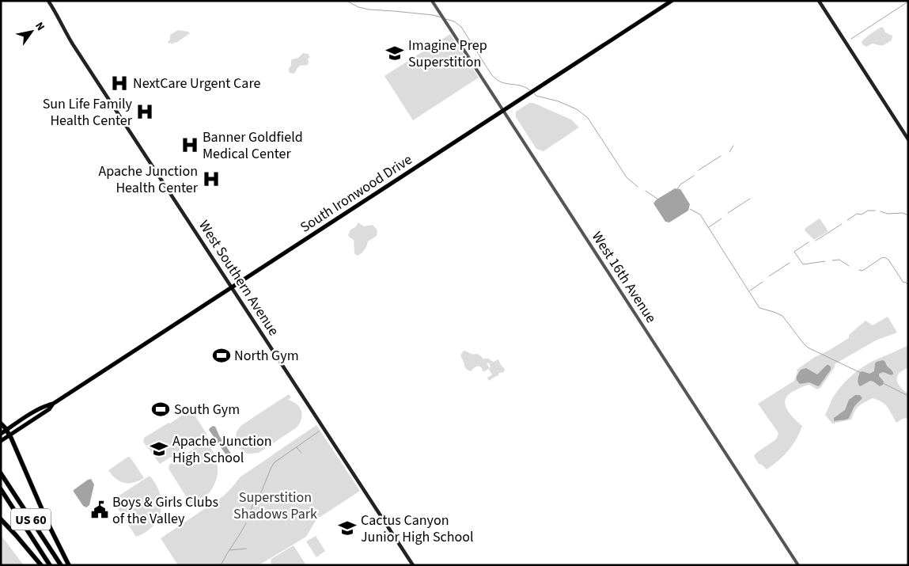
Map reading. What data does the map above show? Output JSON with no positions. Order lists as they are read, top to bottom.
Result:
{
  "streets": {
    "highway": ["US 60"],
    "main road": ["South Ironwood Drive", "West Southern Avenue"],
    "street": ["West 16th Avenue"]
  },
  "crossings": [
    ["South Ironwood Drive", "West 16th Avenue"],
    ["South Ironwood Drive", "West Southern Avenue"]
  ],
  "parks": ["Superstition Shadows Park"],
  "places": {
    "school or university": ["Imagine Prep Superstition", "Apache Junction High School", "Cactus Canyon Junior High School"],
    "hospital": [
      "NextCare Urgent Care",
      "Sun Life Family Health Center",
      "Banner Goldfield Medical Center",
      "Apache Junction Health Center"
    ],
    "sports": ["North Gym", "South Gym"],
    "public building": ["Boys & Girls Clubs of the Valley"]
  },
  "north": "top right"
}
